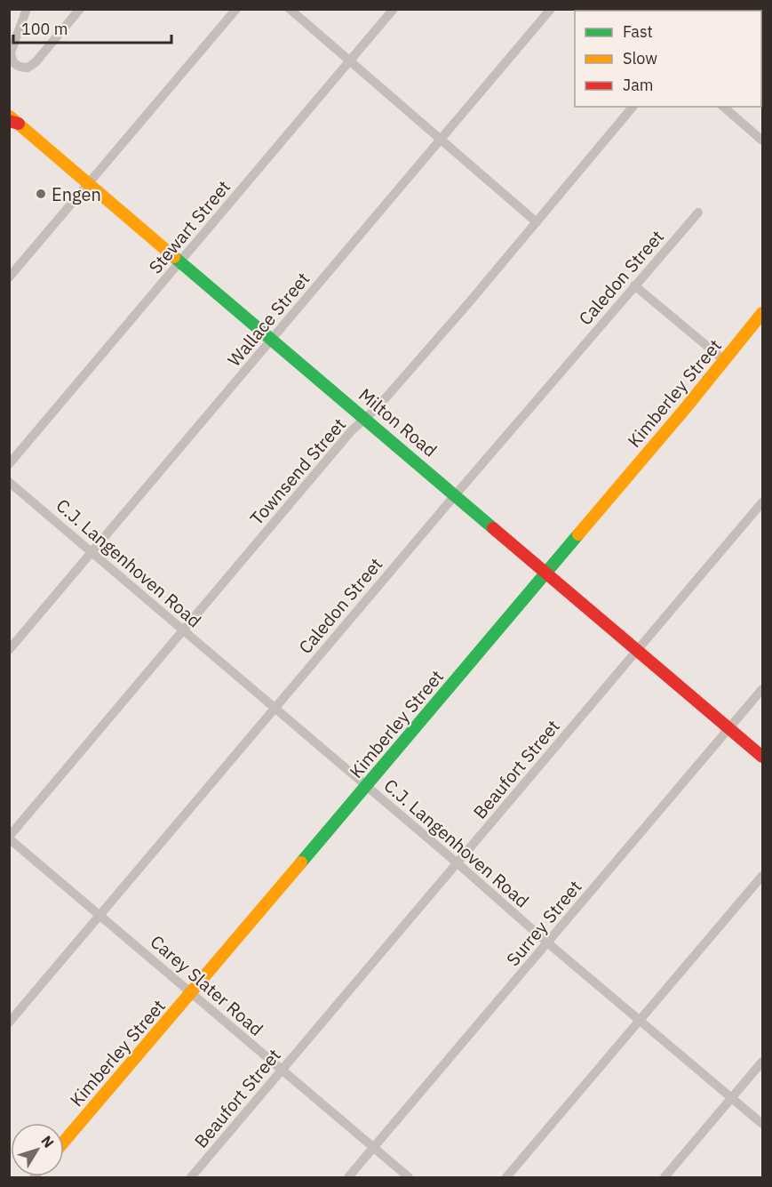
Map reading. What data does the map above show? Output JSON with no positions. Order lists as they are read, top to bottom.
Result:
{
  "streets": {
    "street": [
      "Stewart Street",
      "Caledon Street",
      "Wallace Street",
      "Kimberley Street",
      "Milton Road",
      "Townsend Street",
      "C.J. Langenhoven Road",
      "Beaufort Street",
      "Surrey Street",
      "Carey Slater Road"
    ]
  },
  "crossings": [
    ["Stewart Street", "Milton Road"],
    ["Caledon Street", "Milton Road"],
    ["Caledon Street", "C.J. Langenhoven Road"],
    ["Caledon Street", "Carey Slater Road"],
    ["Wallace Street", "Milton Road"],
    ["Wallace Street", "C.J. Langenhoven Road"],
    ["Kimberley Street", "Milton Road"],
    ["Kimberley Street", "C.J. Langenhoven Road"],
    ["Kimberley Street", "Carey Slater Road"],
    ["Milton Road", "Townsend Street"],
    ["Milton Road", "Beaufort Street"],
    ["Milton Road", "Surrey Street"],
    ["Townsend Street", "C.J. Langenhoven Road"],
    ["Townsend Street", "Carey Slater Road"],
    ["C.J. Langenhoven Road", "Beaufort Street"],
    ["C.J. Langenhoven Road", "Surrey Street"],
    ["Beaufort Street", "Carey Slater Road"],
    ["Surrey Street", "Carey Slater Road"]
  ],
  "places": ["Engen"],
  "legend": ["Fast", "Slow", "Jam"],
  "scale_bar": "100 m",
  "north": "top right"
}
